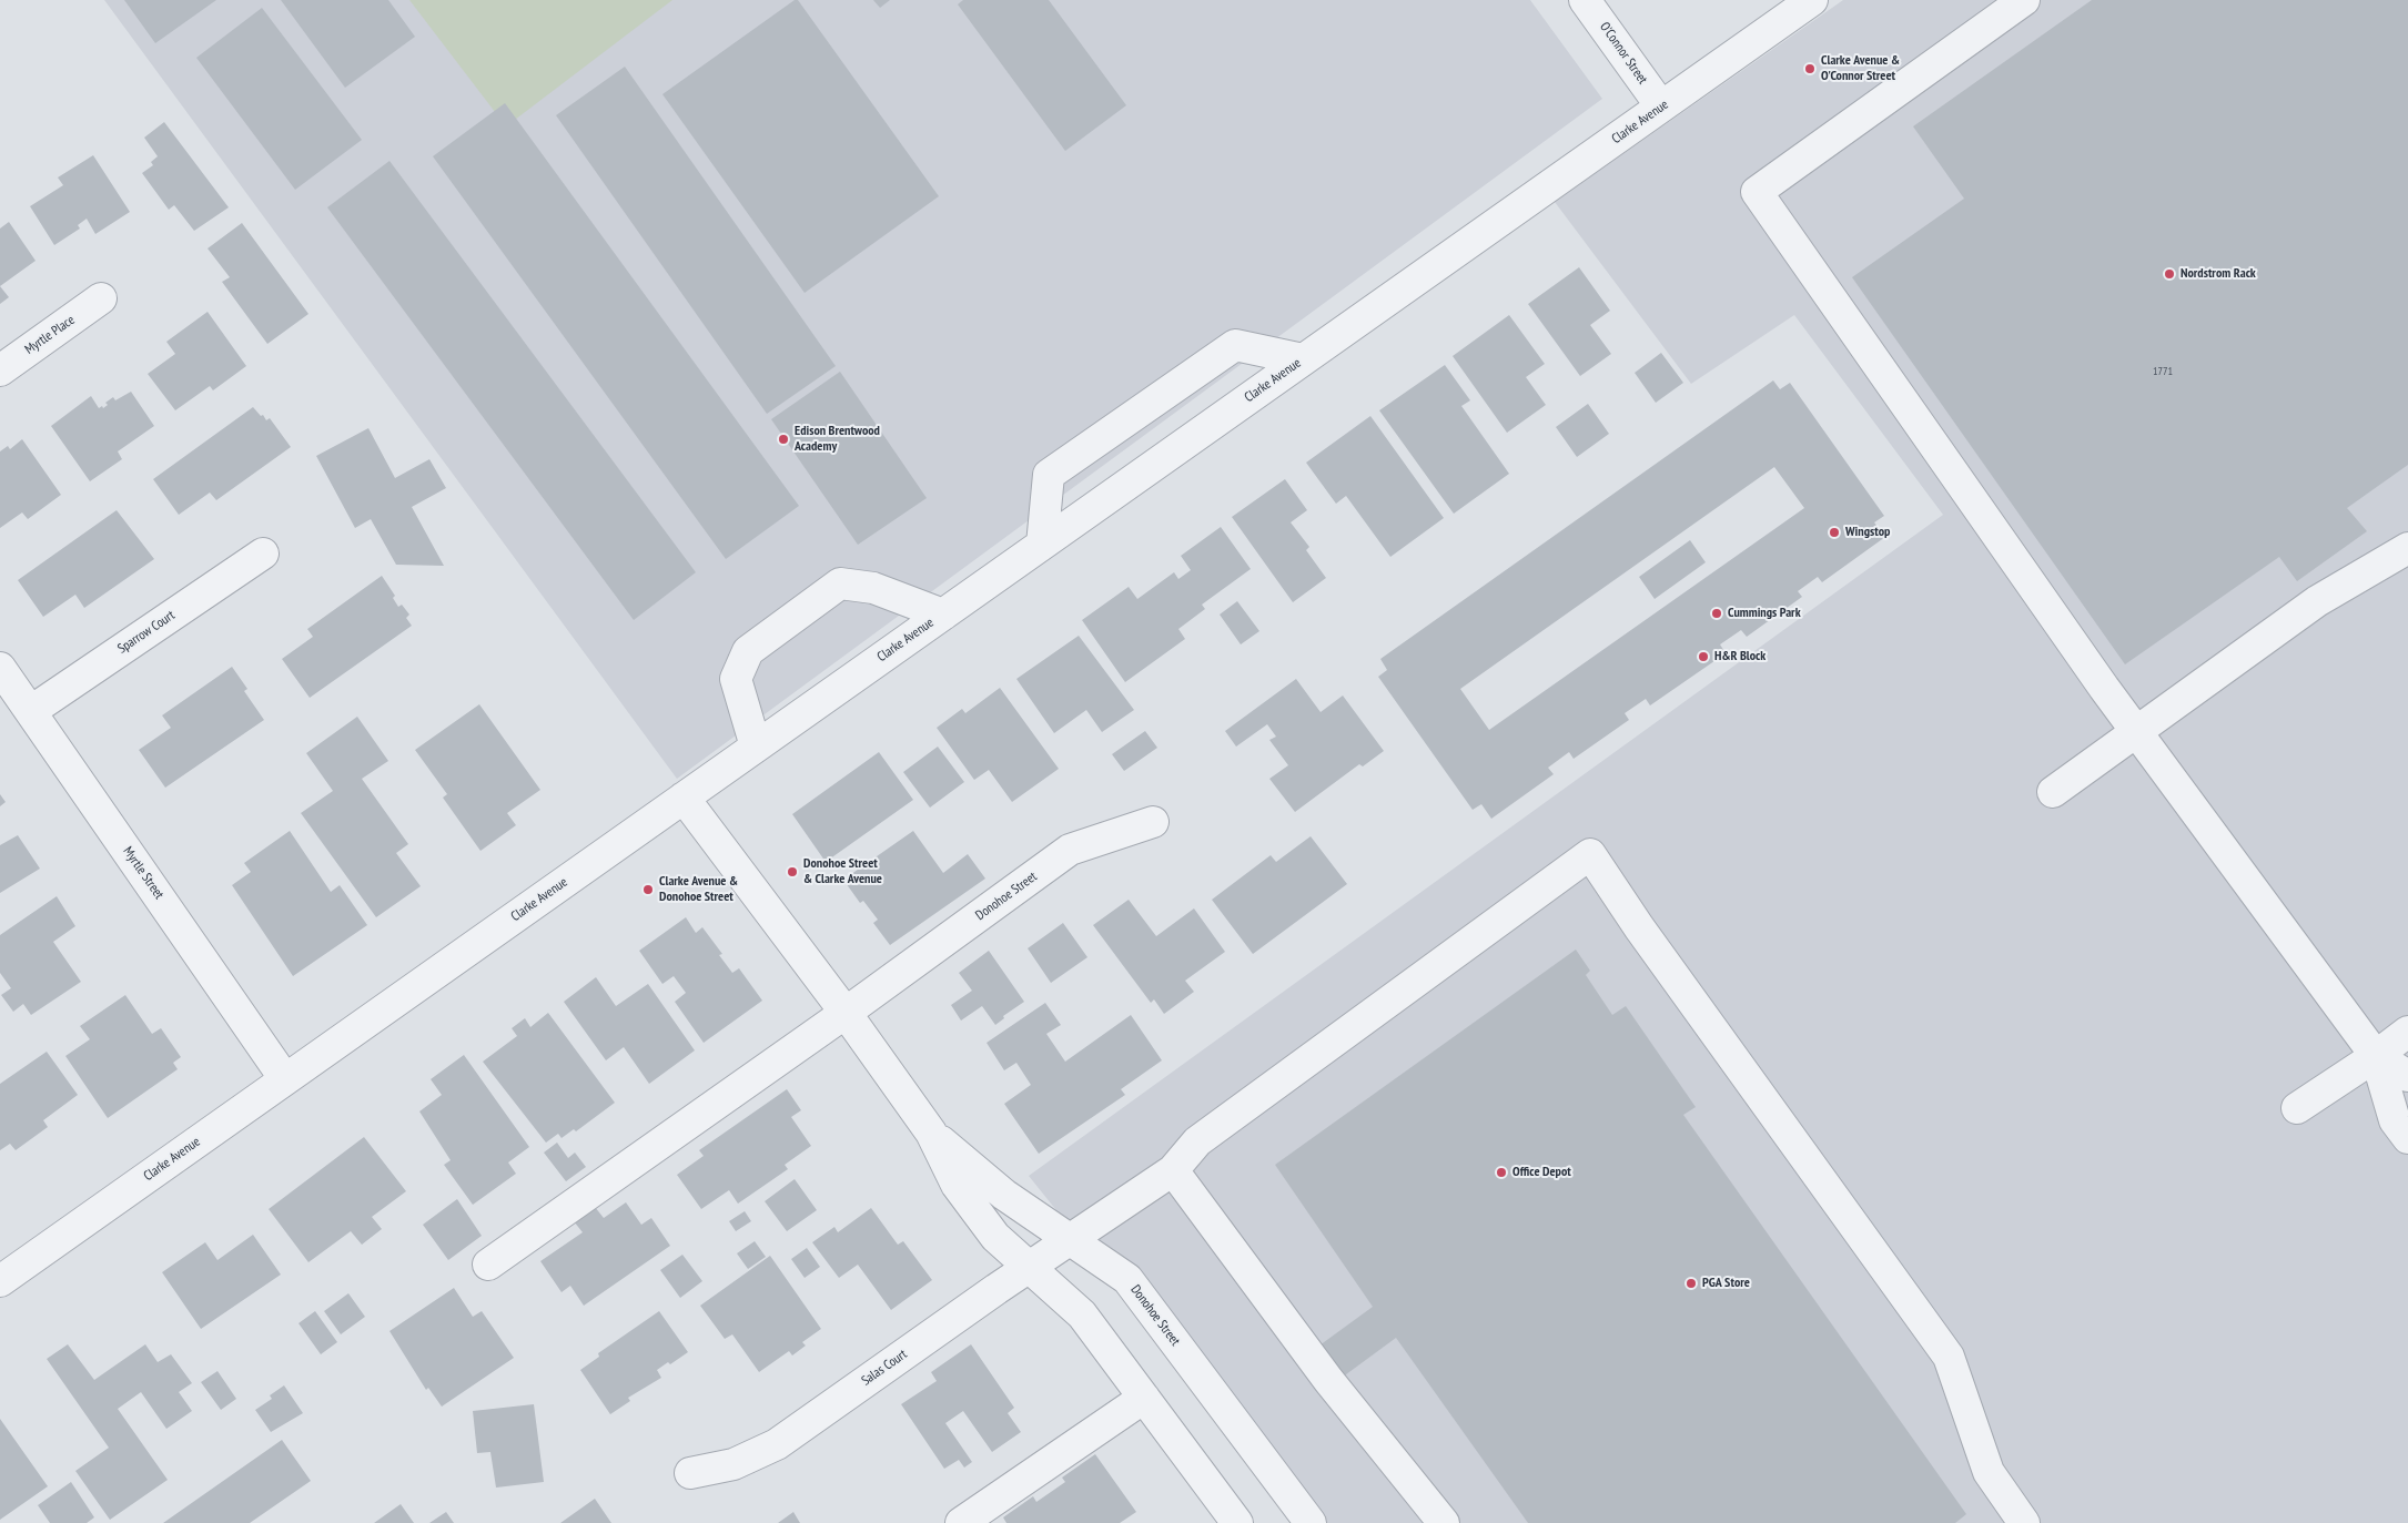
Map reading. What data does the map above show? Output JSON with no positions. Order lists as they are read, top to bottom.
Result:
{
  "streets": {
    "street": [
      "O'Connor Street",
      "Clarke Avenue",
      "Myrtle Place",
      "Sparrow Court",
      "Myrtle Street",
      "Donohoe Street",
      "Salas Court"
    ]
  },
  "crossings": [
    ["O'Connor Street", "Clarke Avenue"],
    ["Clarke Avenue", "Myrtle Street"],
    ["Clarke Avenue", "Donohoe Street"],
    ["Sparrow Court", "Myrtle Street"],
    ["Donohoe Street", "Salas Court"]
  ],
  "places": [
    "Clarke Avenue & O'Connor Street",
    "Nordstrom Rack",
    "Edison Brentwood Academy",
    "Wingstop",
    "Cummings Park",
    "H&R Block",
    "Donohoe Street & Clarke Avenue",
    "Clarke Avenue & Donohoe Street",
    "Office Depot",
    "PGA Store"
  ],
  "house_numbers": ["1771"]
}
